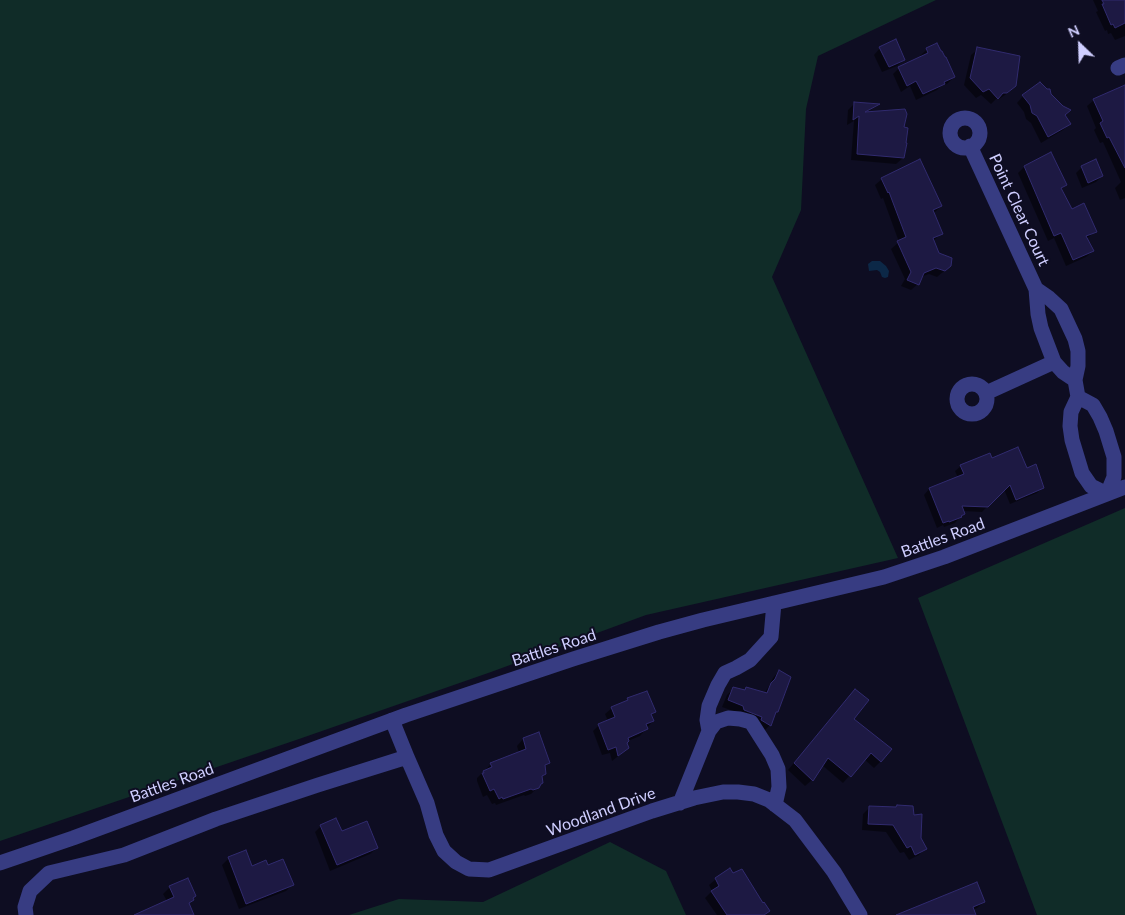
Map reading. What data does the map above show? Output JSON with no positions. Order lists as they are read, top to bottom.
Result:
{
  "streets": {
    "street": ["Point Clear Court", "Battles Road", "Woodland Drive"]
  },
  "crossings": [
    ["Point Clear Court", "Battles Road"],
    ["Battles Road", "Woodland Drive"]
  ],
  "north": "top left"
}
